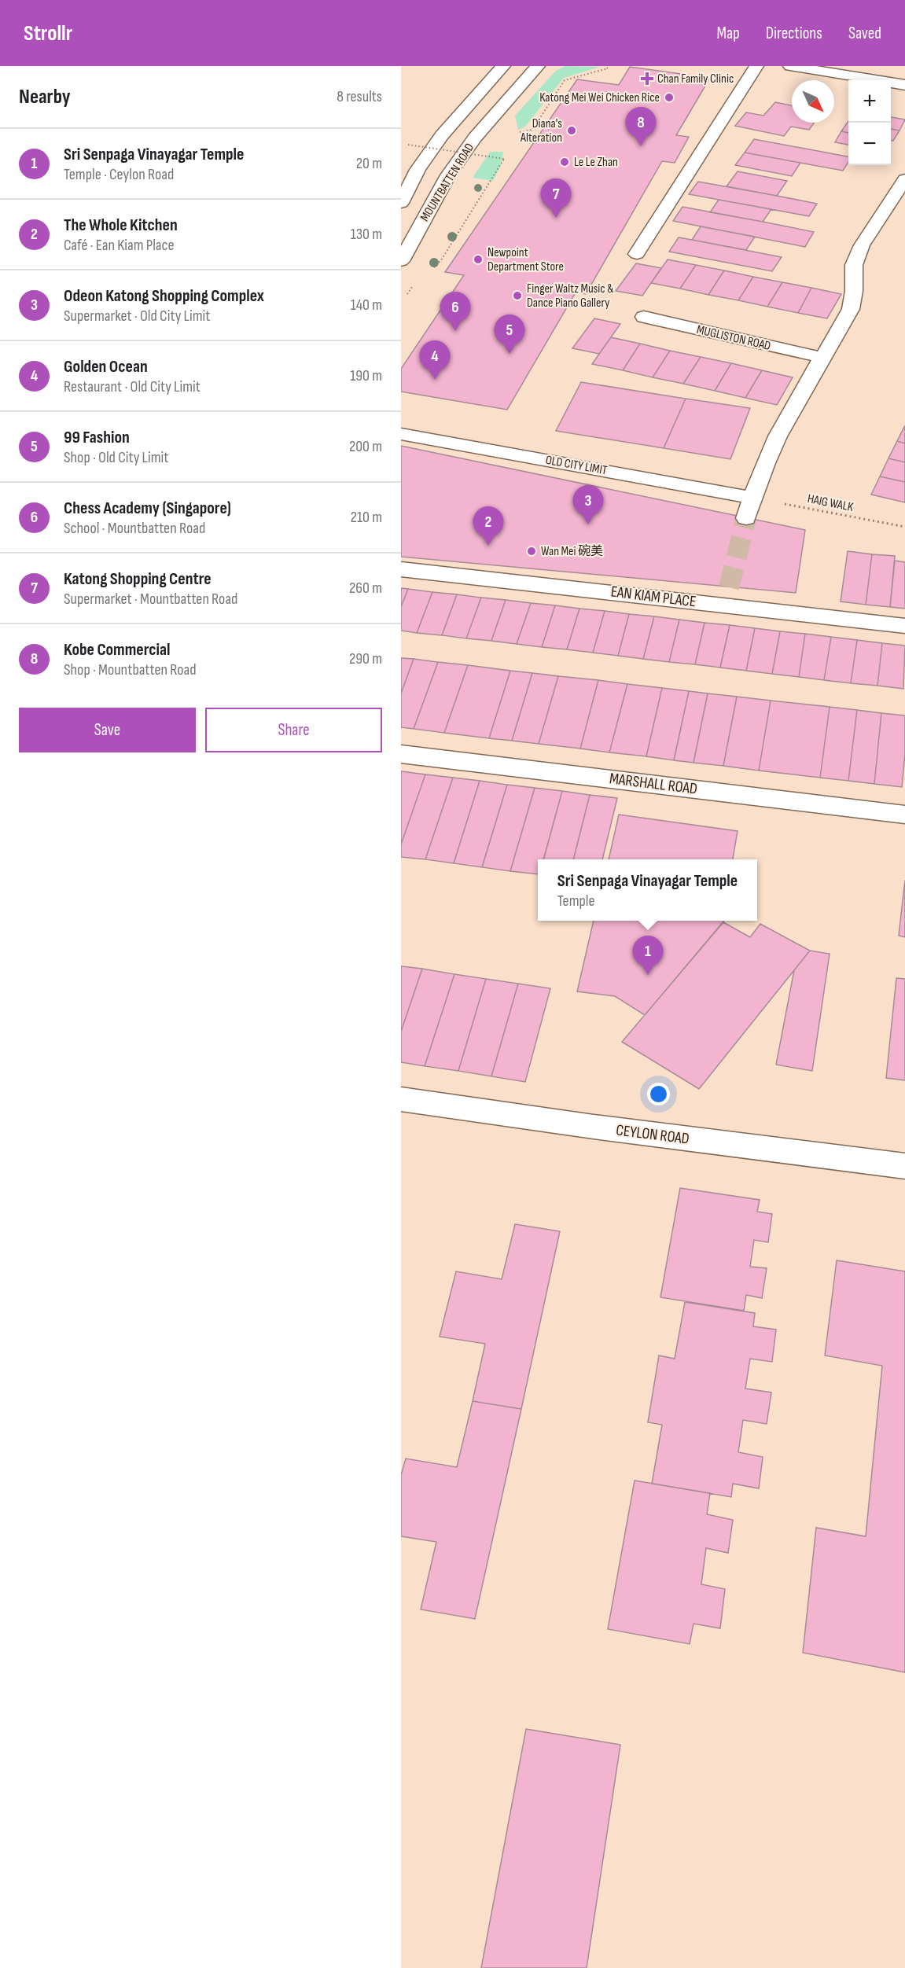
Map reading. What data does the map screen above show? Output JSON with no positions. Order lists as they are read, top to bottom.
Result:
{
  "streets": {
    "street": [
      "MOUNTBATTEN ROAD",
      "MUGLISTON ROAD",
      "OLD CITY LIMIT",
      "EAN KIAM PLACE",
      "MARSHALL ROAD",
      "CEYLON ROAD"
    ],
    "path": ["HAIG WALK"]
  },
  "crossings": [
    ["OLD CITY LIMIT", "HAIG WALK"]
  ],
  "places": {
    "health": ["Chan Family Clinic"],
    "other": [
      "Katong Mei Wei Chicken Rice",
      "Diana's Alteration",
      "Le Le Zhan",
      "Newpoint Department Store",
      "Finger Waltz Music & Dance Piano Gallery",
      "Wan Mei 碗美"
    ]
  },
  "north": "bottom right",
  "page": {
    "header": "Strollr",
    "nav": ["Map", "Directions", "Saved"],
    "heading": ["Nearby", "8 results"],
    "map_buttons": ["+", "−"],
    "pins": [
      "8",
      "7",
      "6",
      "5",
      "4",
      "3",
      "2",
      "1"
    ],
    "list": [
      {
        "mark": "1",
        "name": "Sri Senpaga Vinayagar Temple",
        "note": "Temple · Ceylon Road",
        "value": "20 m"
      },
      {
        "mark": "2",
        "name": "The Whole Kitchen",
        "note": "Café · Ean Kiam Place",
        "value": "130 m"
      },
      {
        "mark": "3",
        "name": "Odeon Katong Shopping Complex",
        "note": "Supermarket · Old City Limit",
        "value": "140 m"
      },
      {
        "mark": "4",
        "name": "Golden Ocean",
        "note": "Restaurant · Old City Limit",
        "value": "190 m"
      },
      {
        "mark": "5",
        "name": "99 Fashion",
        "note": "Shop · Old City Limit",
        "value": "200 m"
      },
      {
        "mark": "6",
        "name": "Chess Academy (Singapore)",
        "note": "School · Mountbatten Road",
        "value": "210 m"
      },
      {
        "mark": "7",
        "name": "Katong Shopping Centre",
        "note": "Supermarket · Mountbatten Road",
        "value": "260 m"
      },
      {
        "mark": "8",
        "name": "Kobe Commercial",
        "note": "Shop · Mountbatten Road",
        "value": "290 m"
      }
    ],
    "buttons": ["Save", "Share"],
    "popup": ["Sri Senpaga Vinayagar Temple", "Temple"]
  }
}
